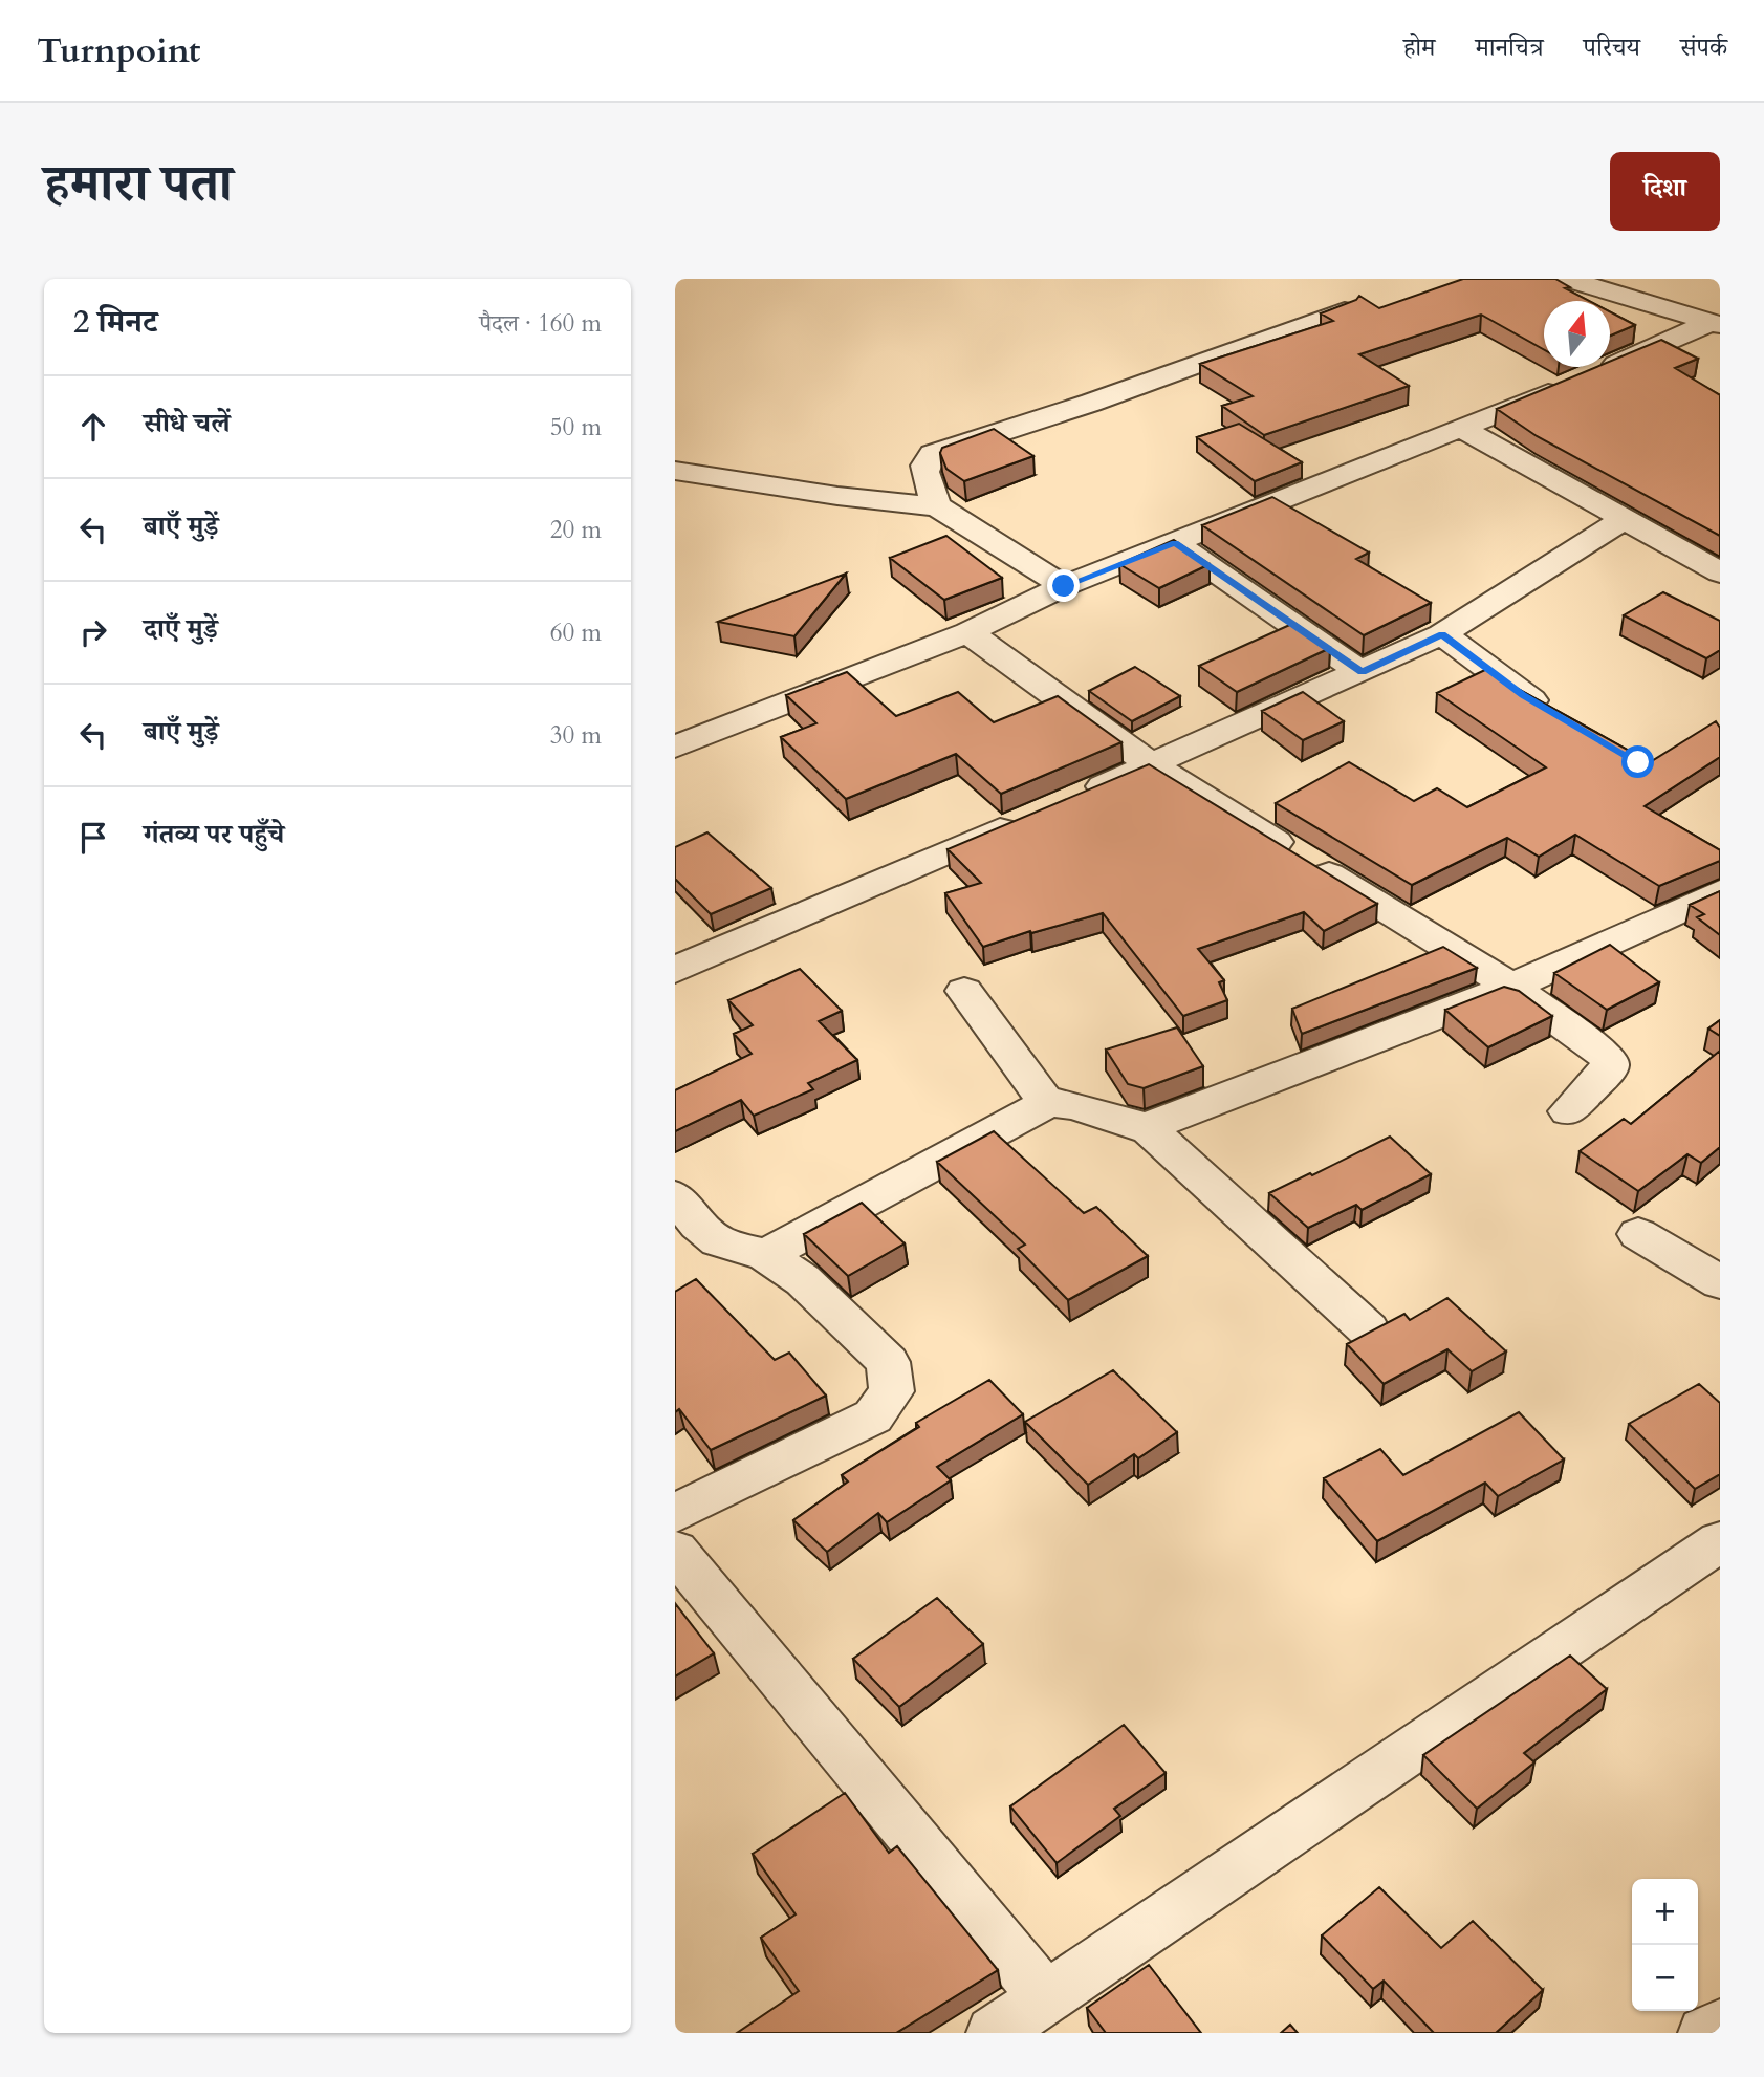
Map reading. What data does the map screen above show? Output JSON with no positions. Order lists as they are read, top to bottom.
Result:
{
  "north": "top",
  "page": {
    "header": "Turnpoint",
    "nav": [
      "होम",
      "मानचित्र",
      "परिचय",
      "संपर्क"
    ],
    "title": "हमारा पता",
    "buttons": "दिशा",
    "heading": ["2 मिनट", "पैदल · 160 m"],
    "list": [
      ["सीधे चलें", "50 m"],
      ["बाएँ मुड़ें", "20 m"],
      ["दाएँ मुड़ें", "60 m"],
      ["बाएँ मुड़ें", "30 m"],
      "गंतव्य पर पहुँचे"
    ],
    "map_buttons": ["+", "−"]
  }
}
